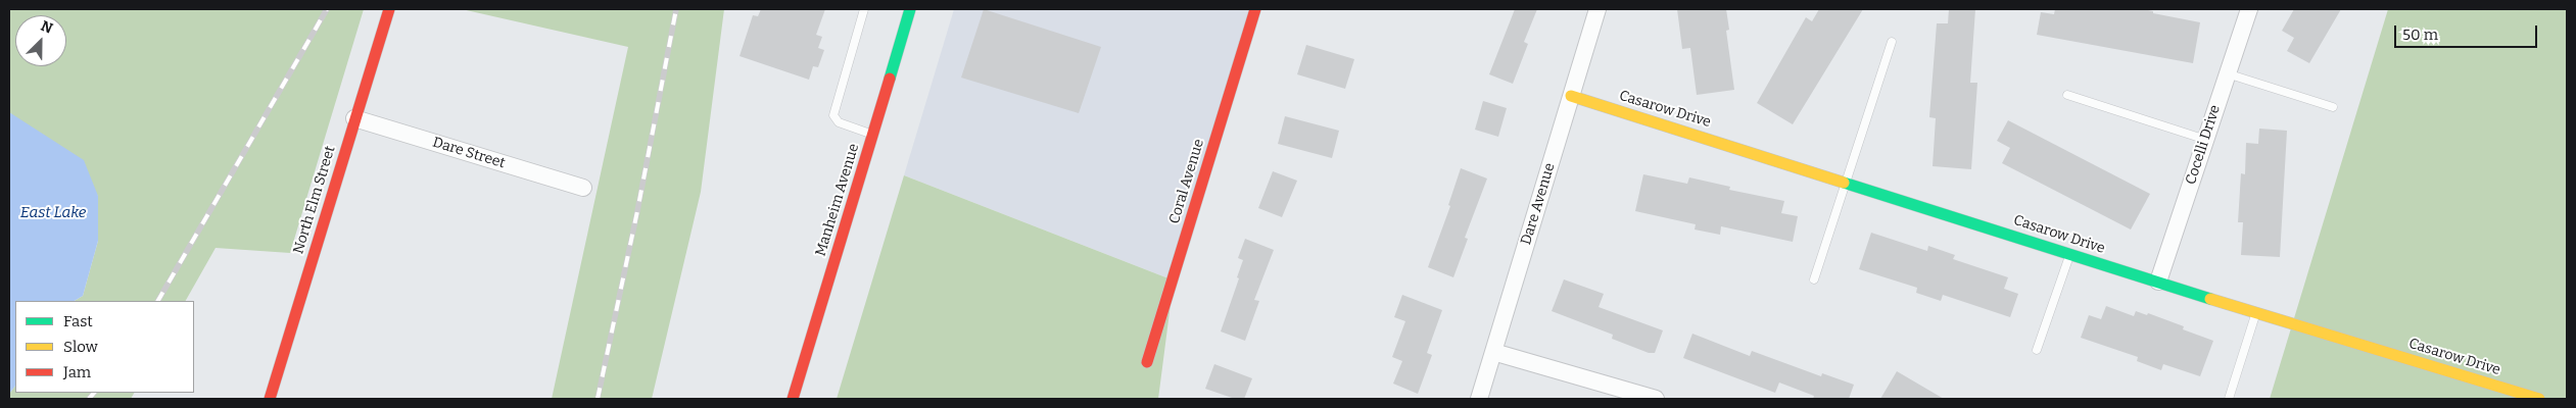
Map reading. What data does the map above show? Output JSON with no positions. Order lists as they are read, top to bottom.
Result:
{
  "streets": {
    "street": [
      "Casarow Drive",
      "Cocelli Drive",
      "Dare Street",
      "Coral Avenue",
      "North Elm Street",
      "Manheim Avenue",
      "Dare Avenue"
    ]
  },
  "crossings": [
    ["Casarow Drive", "Cocelli Drive"],
    ["Casarow Drive", "Dare Avenue"],
    ["Dare Street", "North Elm Street"]
  ],
  "water": ["East Lake"],
  "legend": ["Fast", "Slow", "Jam"],
  "scale_bar": "50 m",
  "north": "top right"
}
